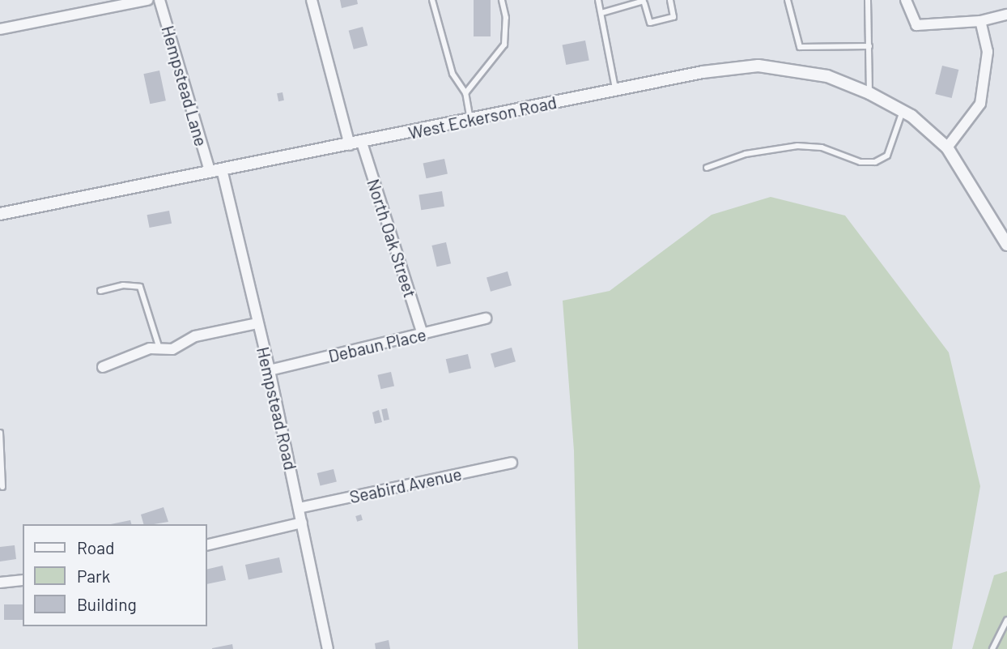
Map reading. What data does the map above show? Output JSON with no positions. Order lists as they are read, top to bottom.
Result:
{
  "streets": {
    "street": [
      "Hempstead Lane",
      "West Eckerson Road",
      "North Oak Street",
      "Debaun Place",
      "Hempstead Road",
      "Seabird Avenue"
    ]
  },
  "crossings": [
    ["Hempstead Lane", "West Eckerson Road"],
    ["Hempstead Lane", "Hempstead Road"],
    ["West Eckerson Road", "North Oak Street"],
    ["West Eckerson Road", "Hempstead Road"],
    ["North Oak Street", "Debaun Place"],
    ["Debaun Place", "Hempstead Road"],
    ["Hempstead Road", "Seabird Avenue"]
  ],
  "legend": ["Road", "Park", "Building"]
}
